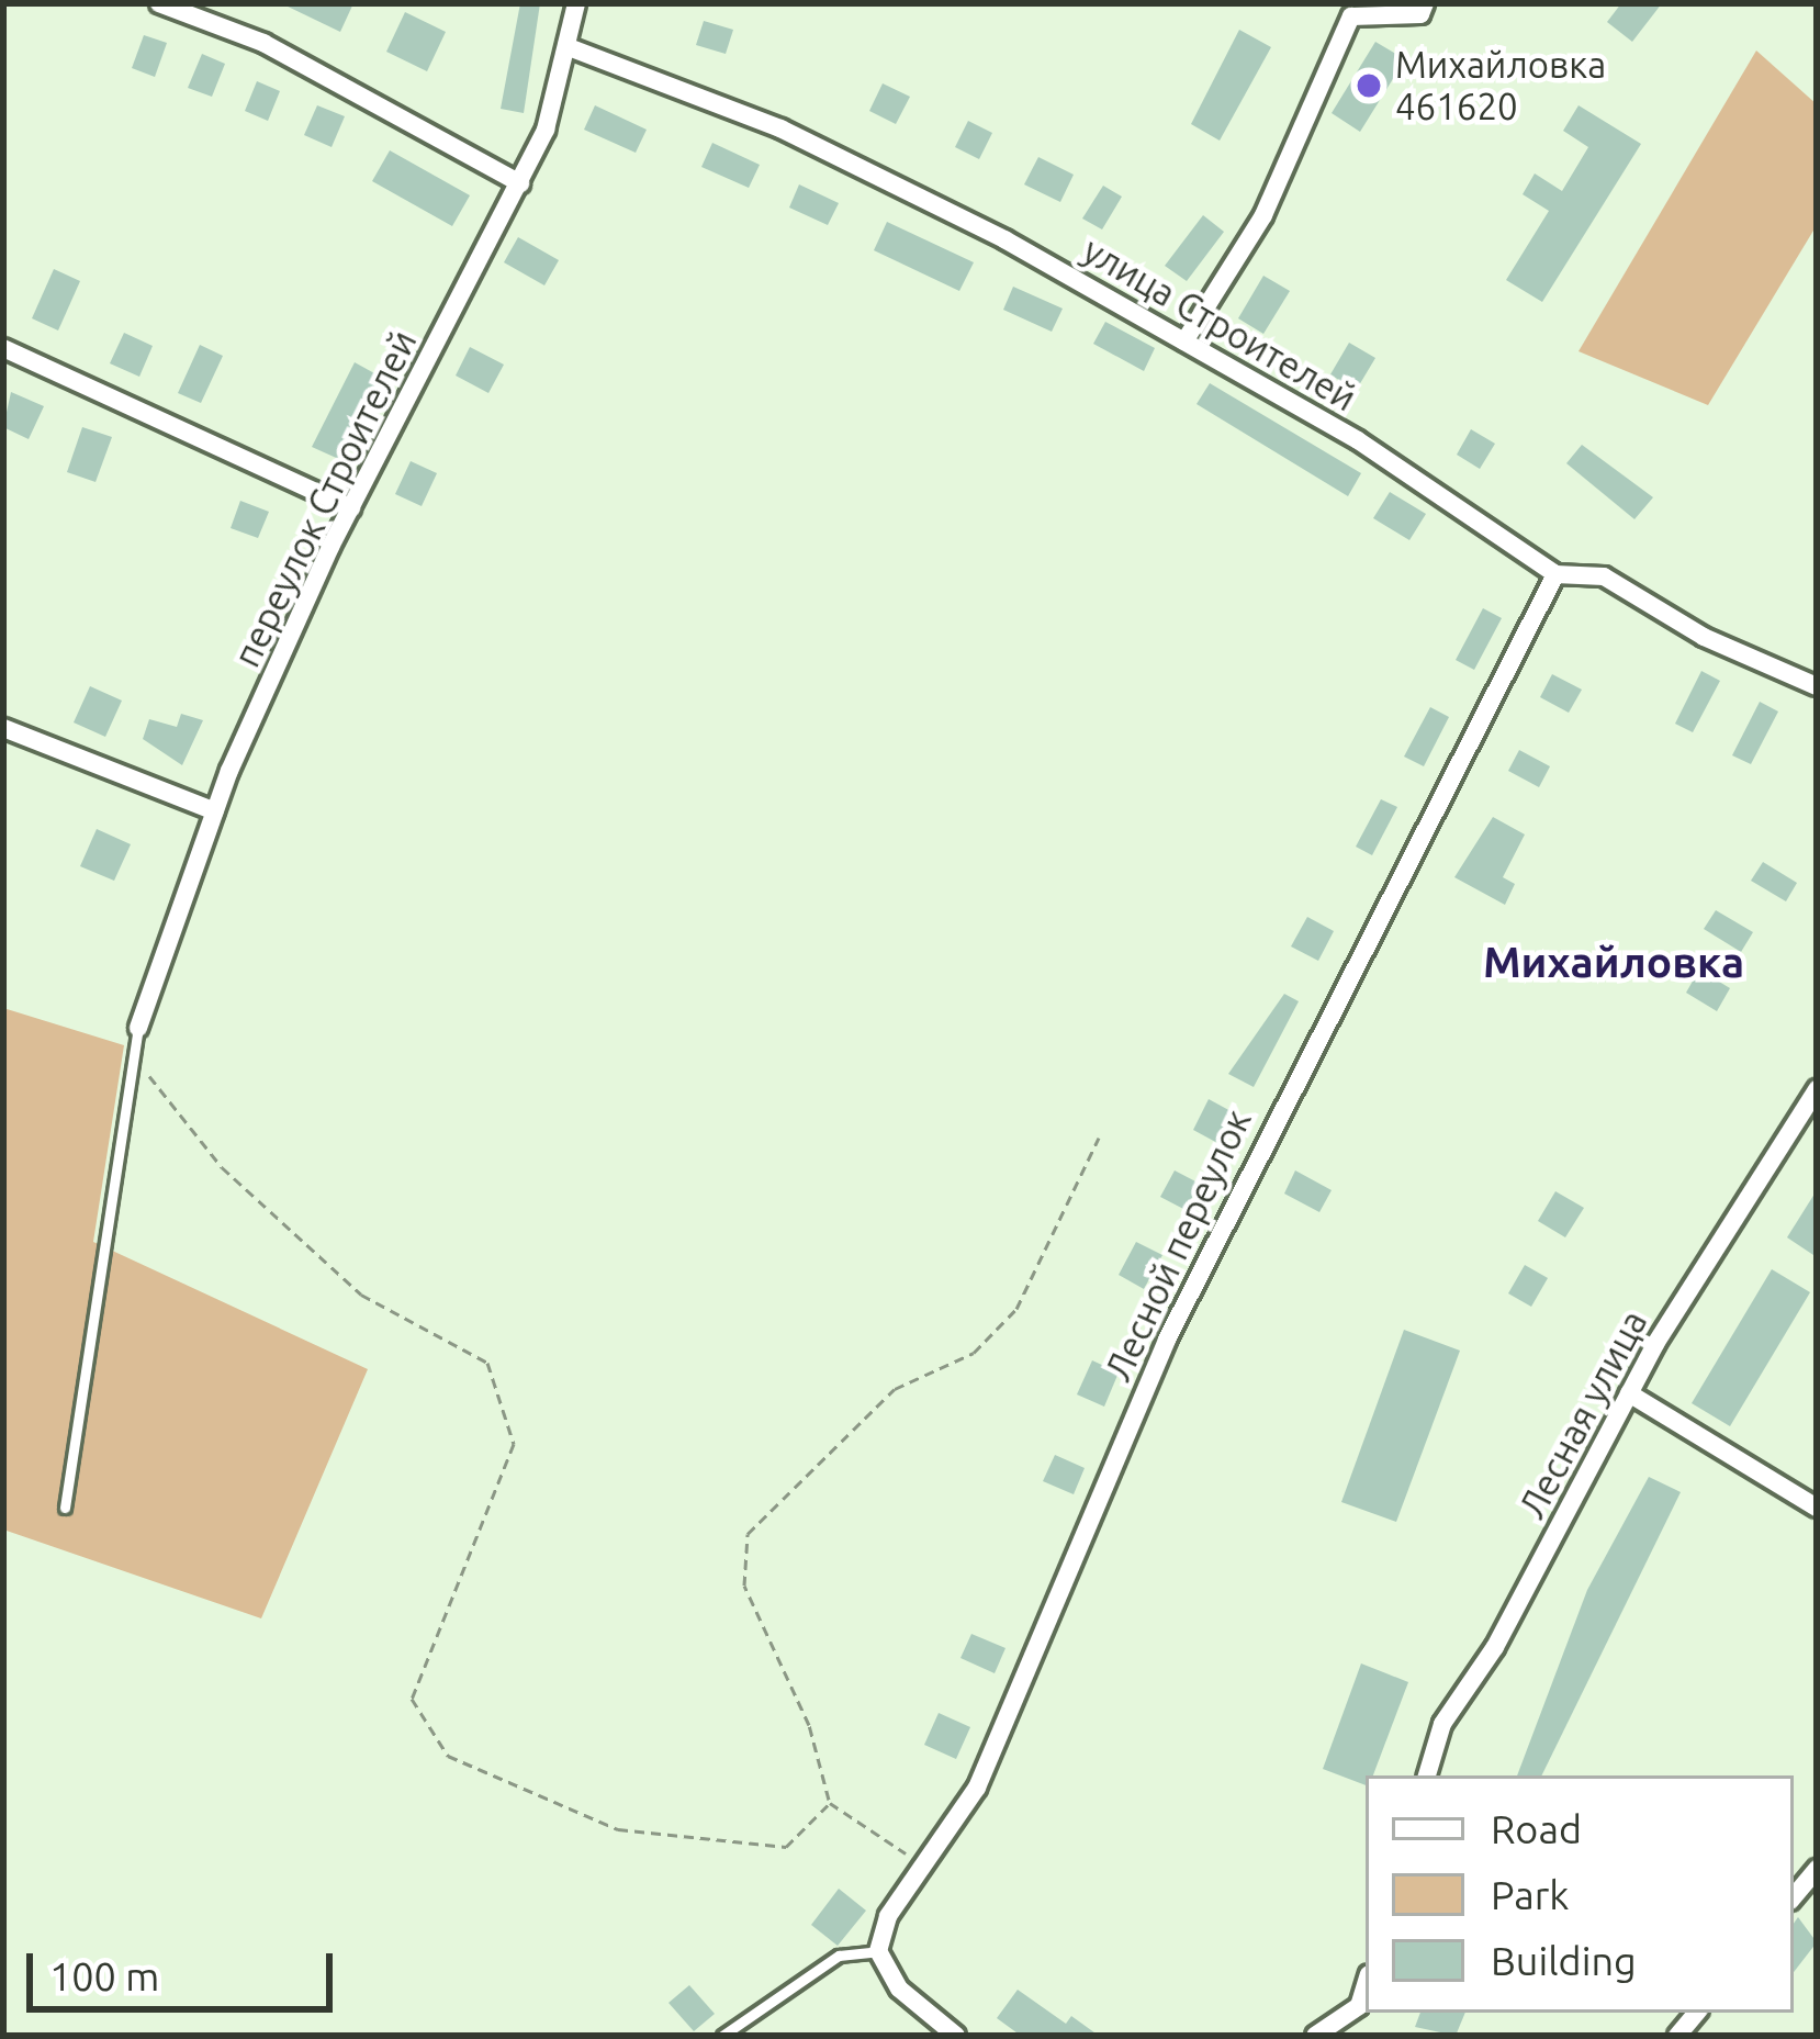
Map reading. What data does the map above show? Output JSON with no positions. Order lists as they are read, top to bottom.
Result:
{
  "streets": {
    "street": [
      "улица Строителей",
      "переулок Строителей",
      "Лесной переулок",
      "Лесная улица"
    ]
  },
  "crossings": [
    ["улица Строителей", "переулок Строителей"],
    ["улица Строителей", "Лесной переулок"]
  ],
  "districts": ["Михайловка"],
  "places": ["Михайловка 461620"],
  "legend": ["Road", "Park", "Building"],
  "scale_bar": "100 m"
}
